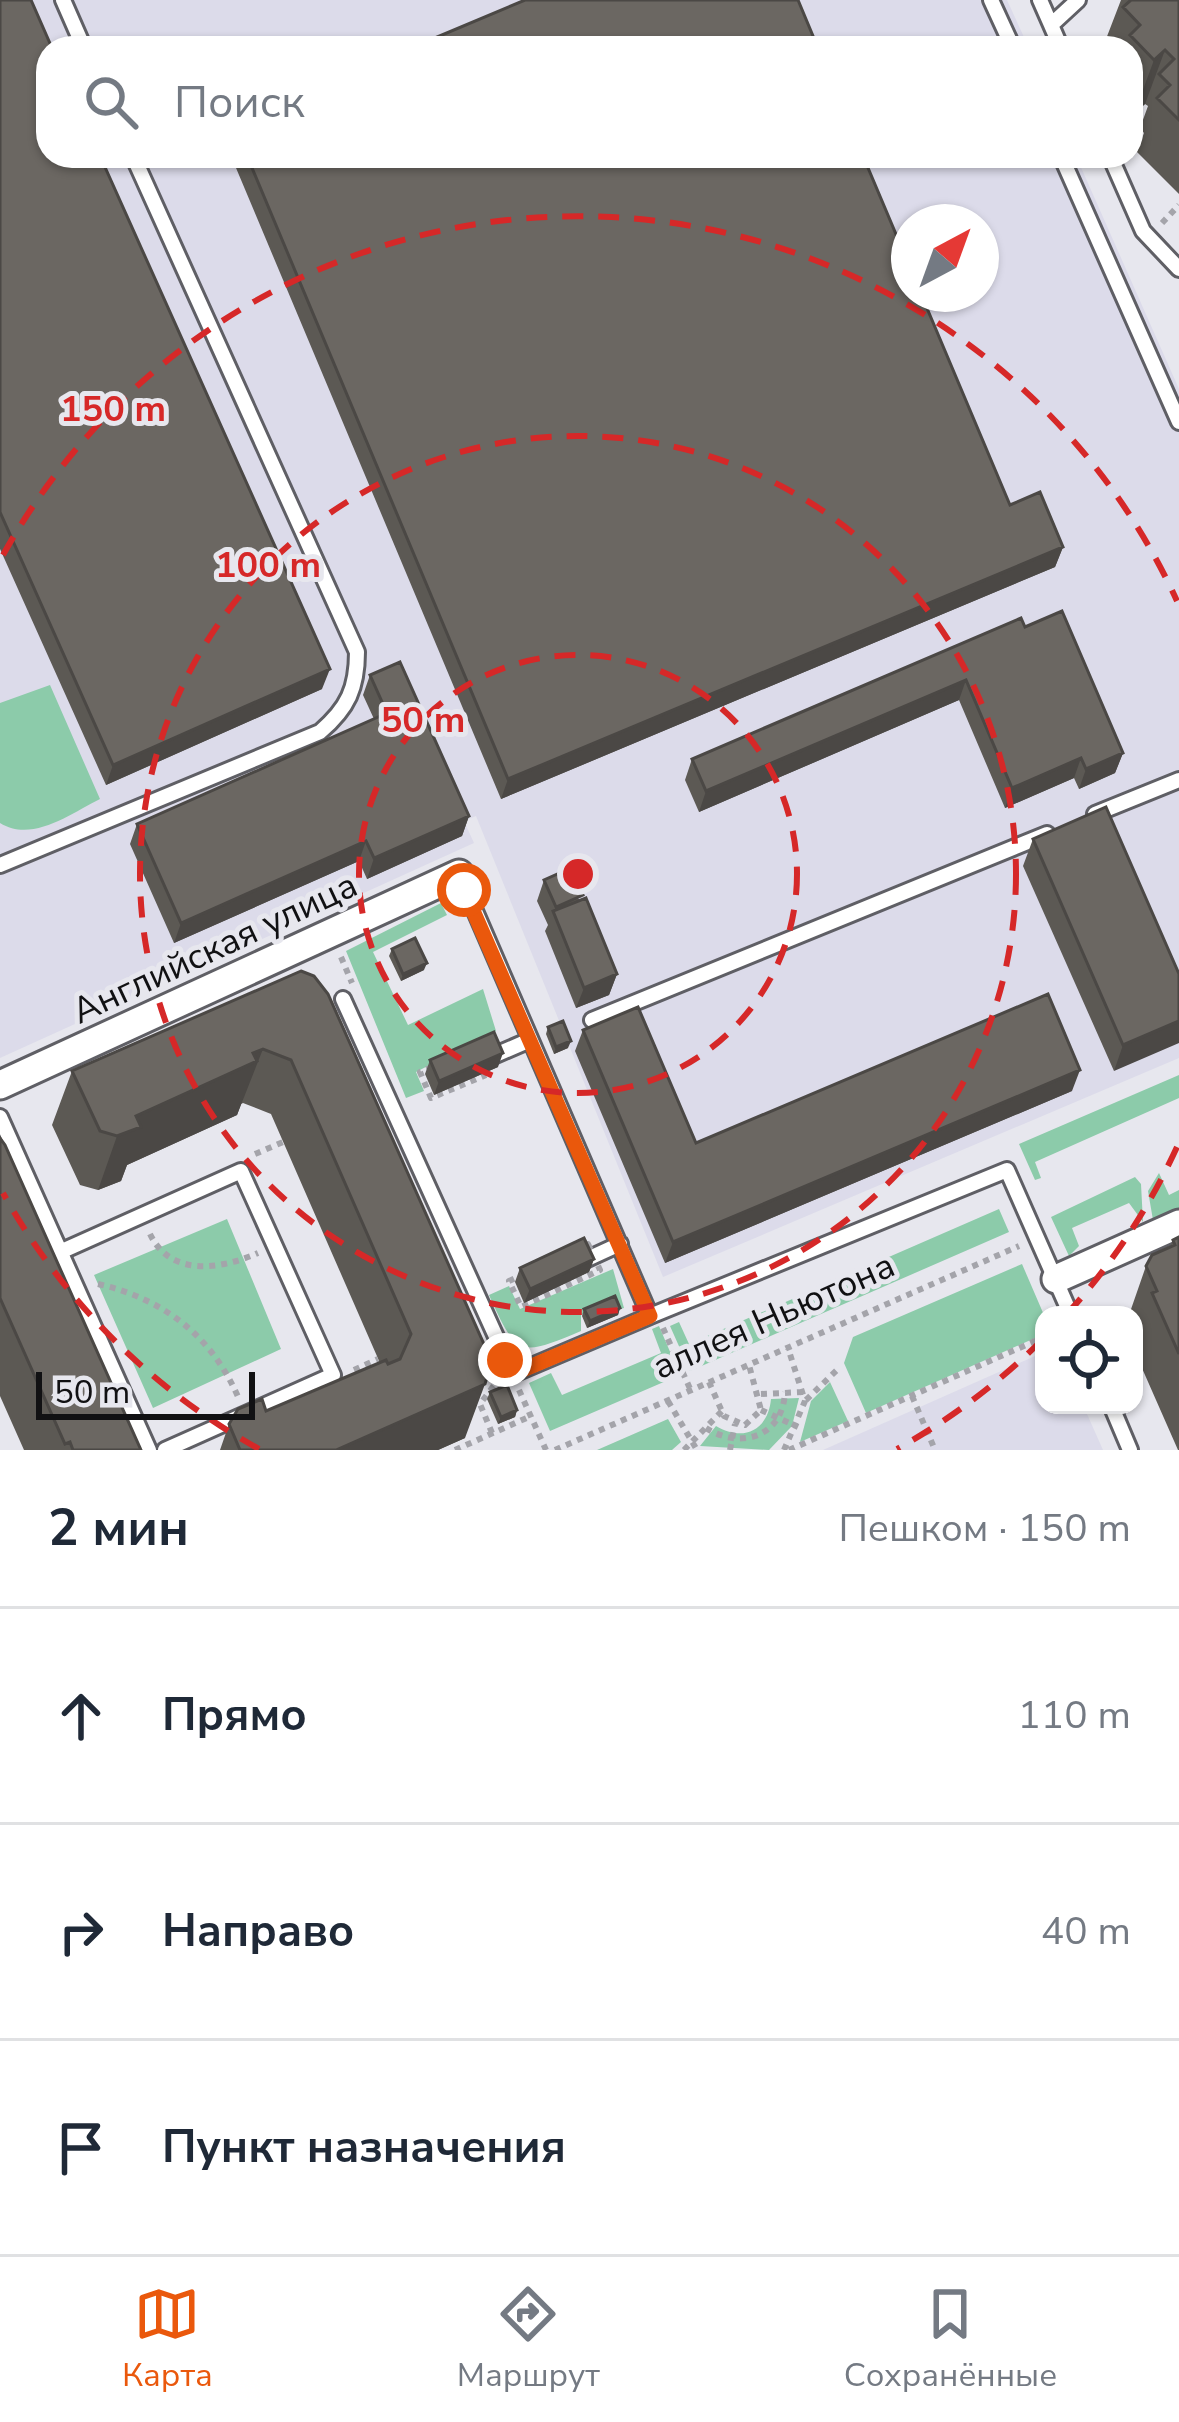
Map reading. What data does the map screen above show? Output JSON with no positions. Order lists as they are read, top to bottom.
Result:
{
  "streets": {
    "street": ["Английская улица"],
    "path": ["аллея Ньютона"]
  },
  "scale_bar": "50 m",
  "north": "top right",
  "page": {
    "search": "Поиск",
    "scale": "50 m",
    "heading": ["2 мин", "Пешком · 150 m"],
    "list": [
      ["Прямо", "110 m"],
      ["Направо", "40 m"],
      "Пункт назначения"
    ],
    "nav": ["Карта", "Маршрут", "Сохранённые"]
  },
  "rings": ["150 m", "100 m", "50 m"]
}
